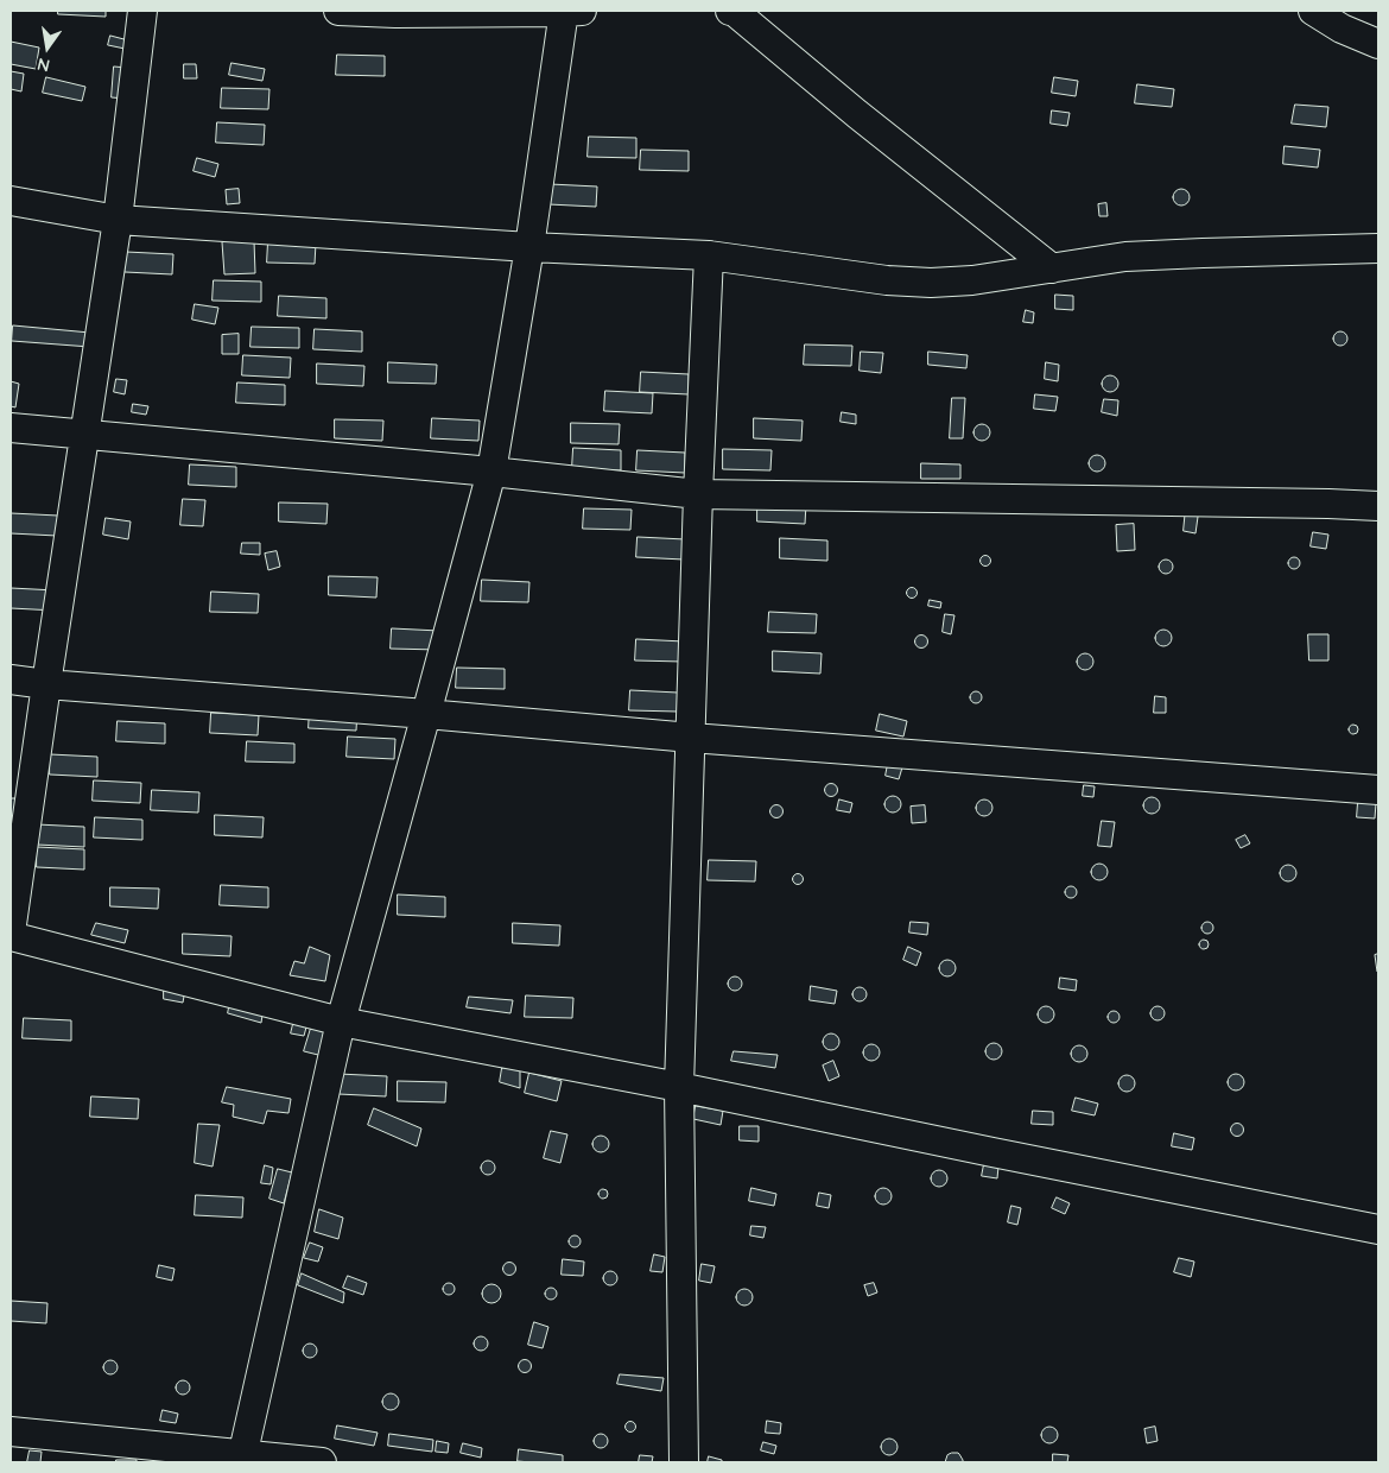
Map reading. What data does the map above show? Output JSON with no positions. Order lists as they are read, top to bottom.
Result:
{
  "north": "bottom"
}
